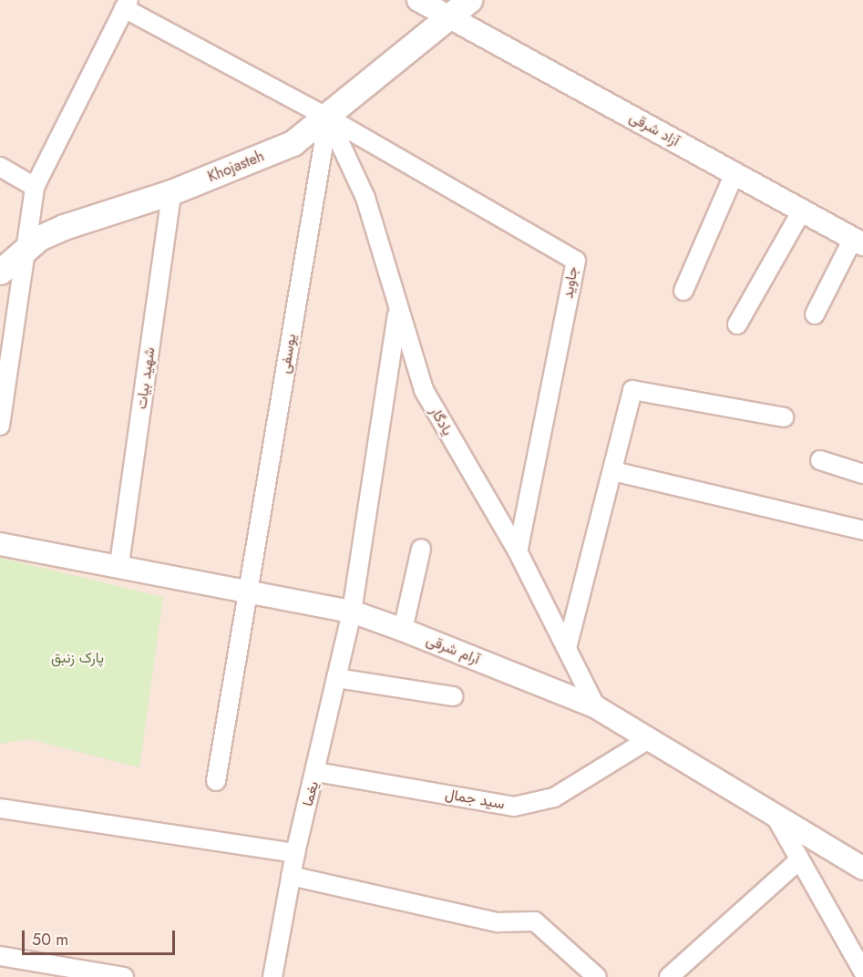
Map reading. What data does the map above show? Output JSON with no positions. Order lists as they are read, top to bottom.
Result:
{
  "streets": {
    "main road": ["Khojasteh"],
    "street": [
      "آزاد شرقی",
      "جاوید",
      "یوسفی",
      "شهید بیات",
      "یادگار",
      "آرام شرقی",
      "یغما",
      "سید جمال"
    ]
  },
  "crossings": [
    ["آزاد شرقی", "Khojasteh"],
    ["Khojasteh", "جاوید"],
    ["Khojasteh", "یوسفی"],
    ["Khojasteh", "شهید بیات"],
    ["Khojasteh", "یادگار"],
    ["جاوید", "یوسفی"],
    ["جاوید", "یادگار"],
    ["یوسفی", "یادگار"],
    ["یوسفی", "آرام شرقی"],
    ["شهید بیات", "آرام شرقی"],
    ["یادگار", "آرام شرقی"],
    ["یادگار", "یغما"],
    ["آرام شرقی", "یغما"],
    ["آرام شرقی", "سید جمال"],
    ["یغما", "سید جمال"]
  ],
  "parks": ["پارک زنبق"],
  "scale_bar": "50 m"
}
